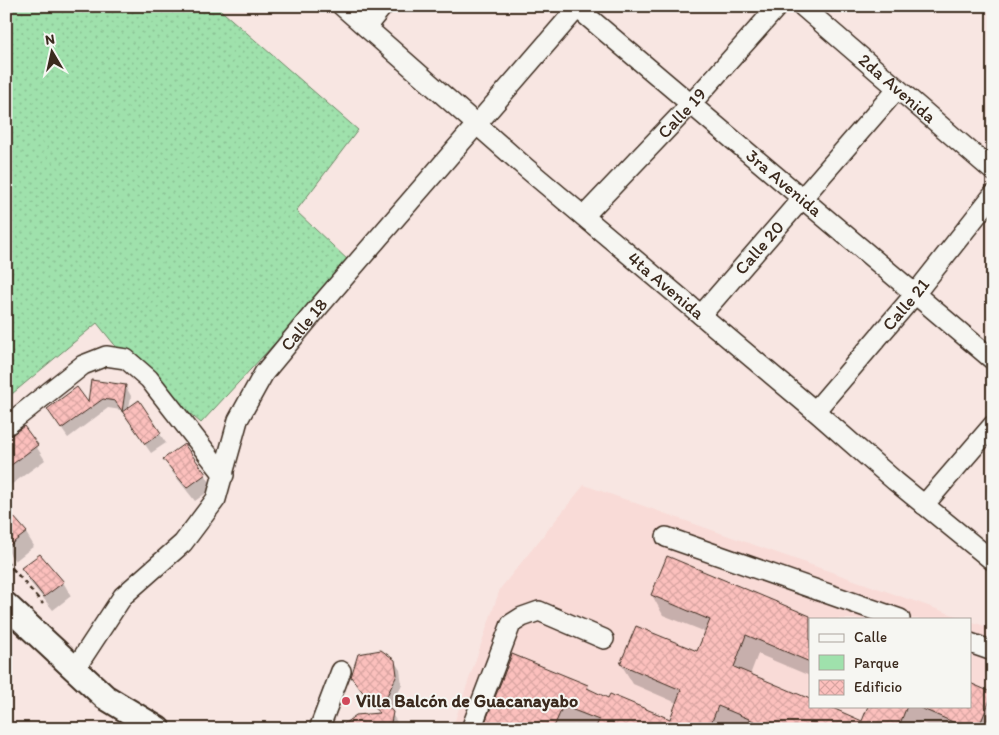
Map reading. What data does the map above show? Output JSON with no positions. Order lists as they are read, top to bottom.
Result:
{
  "streets": {
    "street": [
      "2da Avenida",
      "Calle 19",
      "3ra Avenida",
      "Calle 20",
      "4ta Avenida",
      "Calle 21",
      "Calle 18"
    ]
  },
  "crossings": [
    ["2da Avenida", "Calle 20"],
    ["Calle 19", "3ra Avenida"],
    ["Calle 19", "4ta Avenida"],
    ["3ra Avenida", "Calle 20"],
    ["3ra Avenida", "Calle 21"],
    ["3ra Avenida", "Calle 18"],
    ["Calle 20", "4ta Avenida"],
    ["4ta Avenida", "Calle 21"],
    ["4ta Avenida", "Calle 18"]
  ],
  "places": ["Villa Balcón de Guacanayabo"],
  "legend": ["Calle", "Parque", "Edificio"],
  "north": "top"
}
